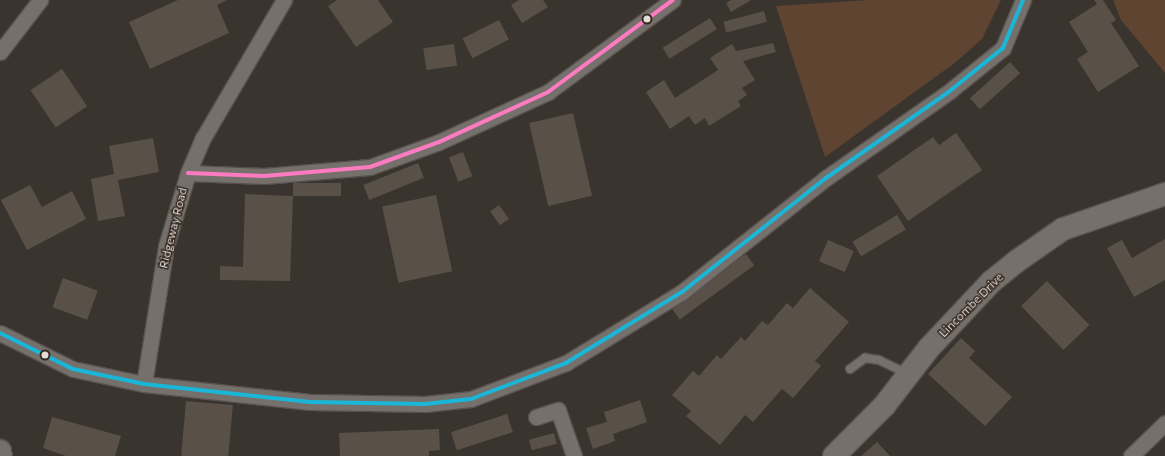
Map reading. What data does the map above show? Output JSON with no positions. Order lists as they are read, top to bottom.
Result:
{
  "streets": {
    "street": ["Ridgeway Road", "Lincombe Drive"]
  }
}
